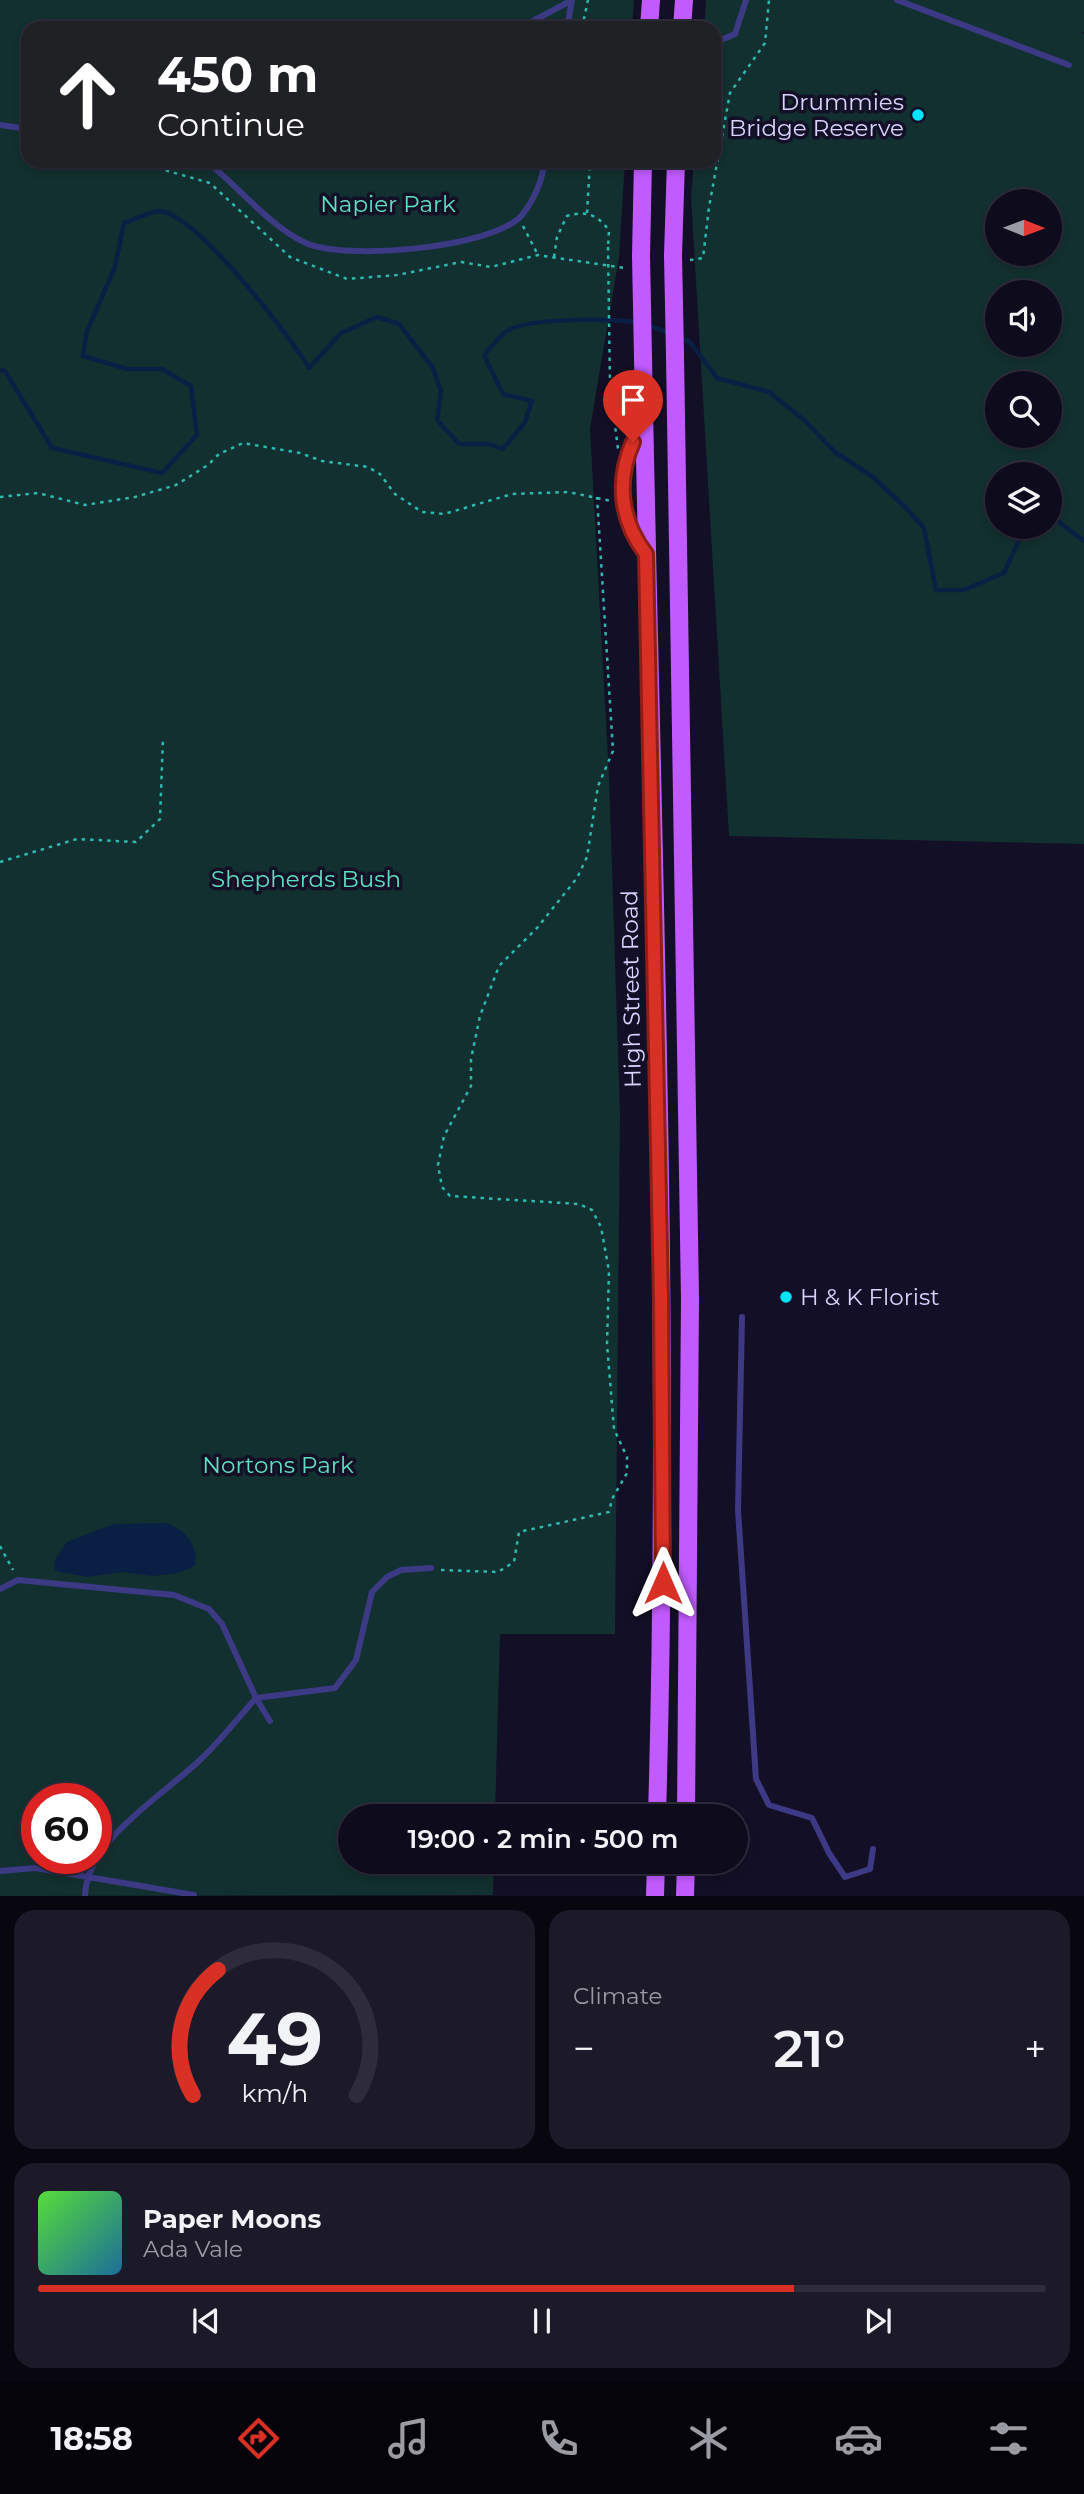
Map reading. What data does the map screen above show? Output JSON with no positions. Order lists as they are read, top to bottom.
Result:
{
  "streets": {
    "main road": ["High Street Road"]
  },
  "parks": ["Napier Park", "Shepherds Bush", "Nortons Park"],
  "places": ["Drummies Bridge Reserve", "H & K Florist"],
  "north": "right",
  "page": {
    "turn": ["450 m", "Continue"],
    "limit": "60",
    "trip": "19:00 · 2 min · 500 m",
    "tile": "Climate",
    "heat": ["−", "21°", "+"],
    "song": ["Paper Moons", "Ada Vale"],
    "tabs": "18:58",
    "gauge": ["49", "km/h"]
  }
}
